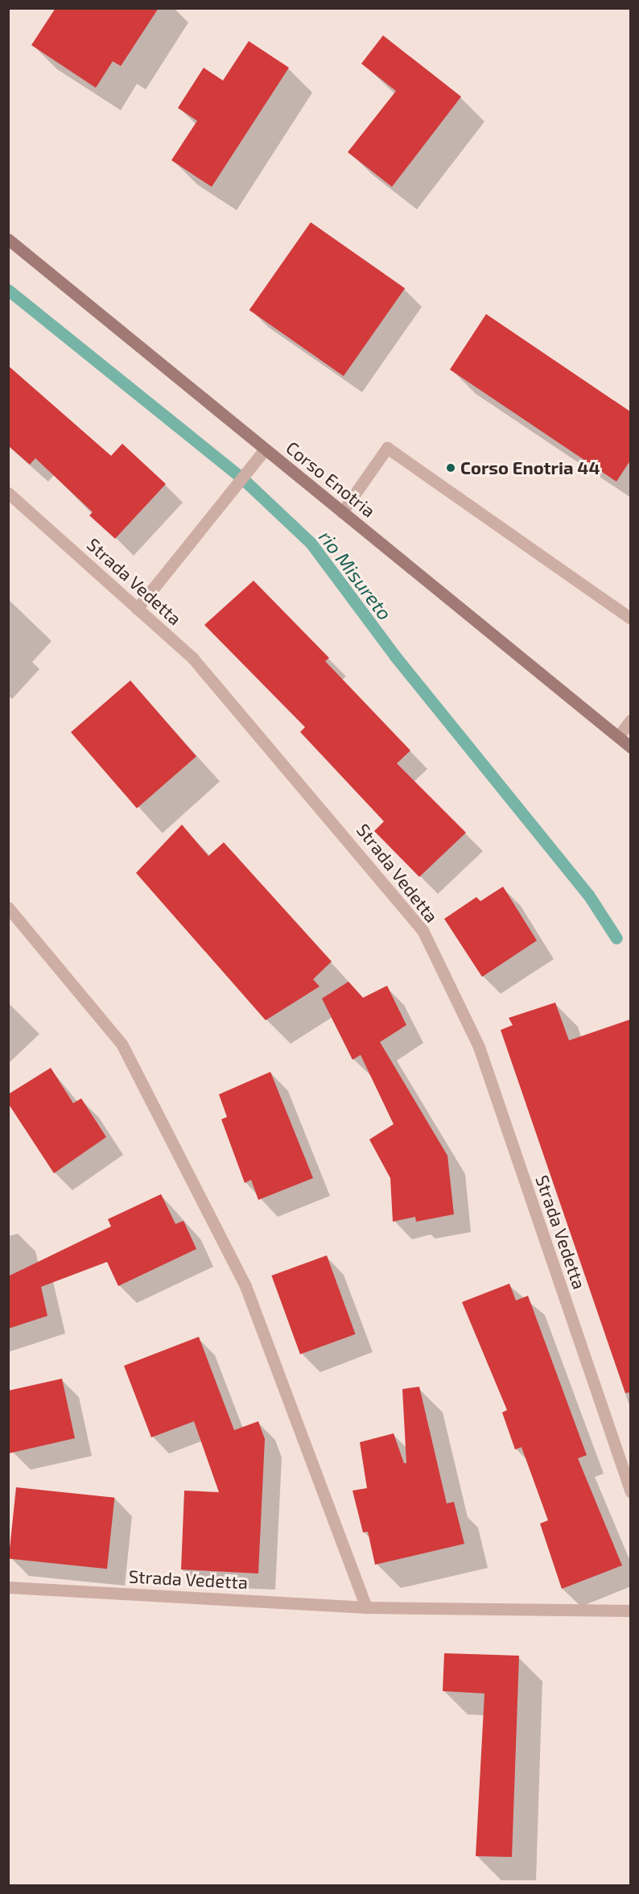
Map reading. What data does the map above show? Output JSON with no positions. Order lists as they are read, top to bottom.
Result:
{
  "streets": {
    "main road": ["Corso Enotria"],
    "street": ["Strada Vedetta"]
  },
  "water": ["rio Misureto"],
  "places": ["Corso Enotria 44"]
}
